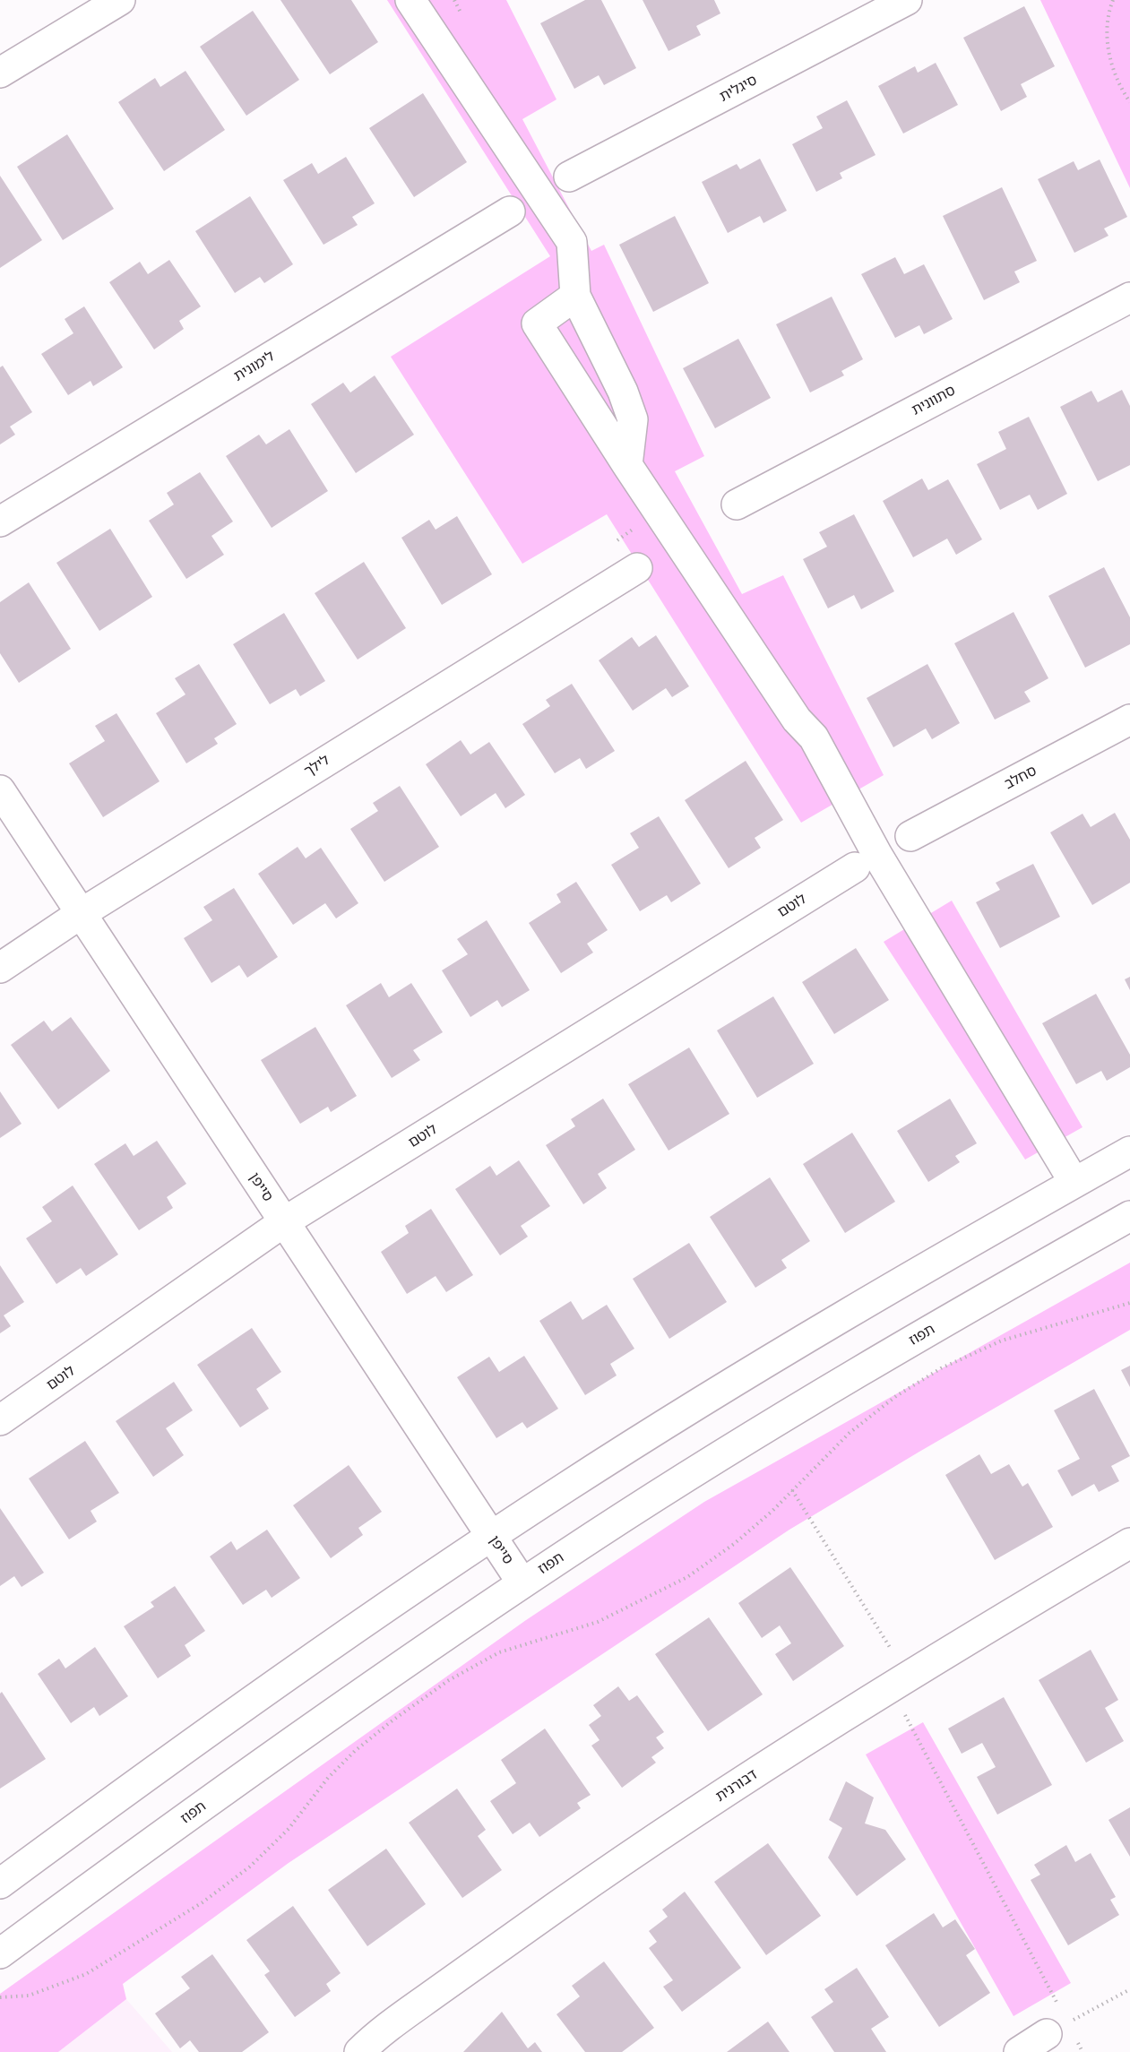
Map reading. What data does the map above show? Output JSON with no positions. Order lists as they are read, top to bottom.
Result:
{
  "streets": {
    "street": [
      "סיגלית",
      "לימונית",
      "סתוונית",
      "לילך",
      "סחלב",
      "לוטם",
      "סייפן",
      "תפוז",
      "דבורנית"
    ]
  },
  "crossings": [
    ["לילך", "סייפן"],
    ["לוטם", "סייפן"],
    ["סייפן", "תפוז"]
  ]
}
